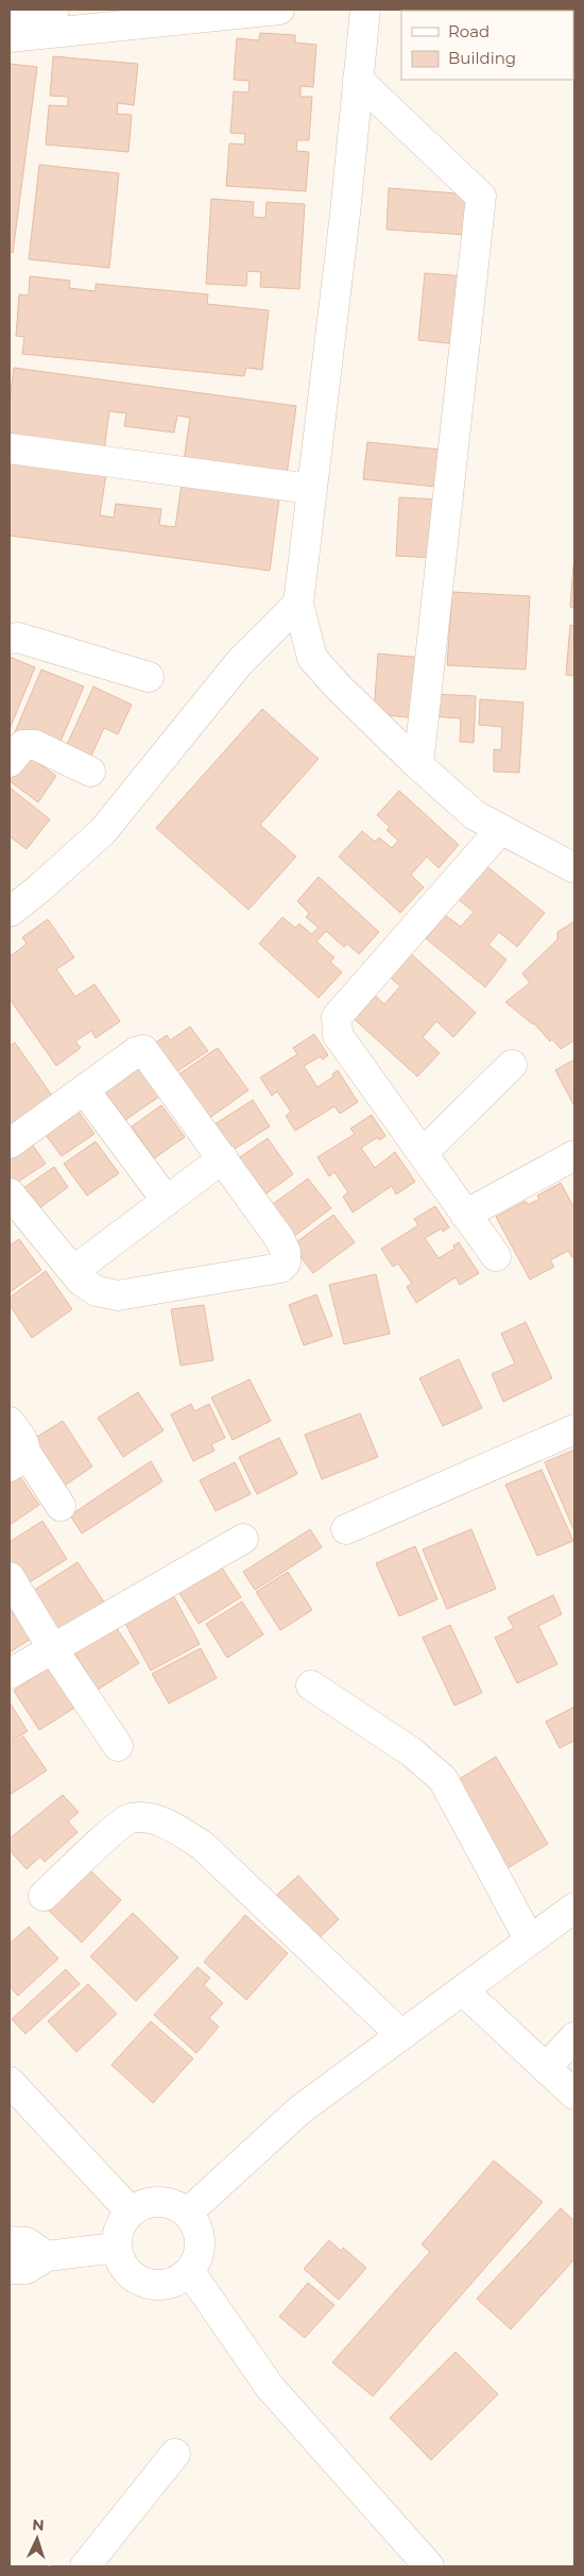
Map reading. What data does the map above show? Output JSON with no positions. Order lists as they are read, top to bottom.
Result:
{
  "legend": ["Road", "Building"],
  "north": "top"
}
